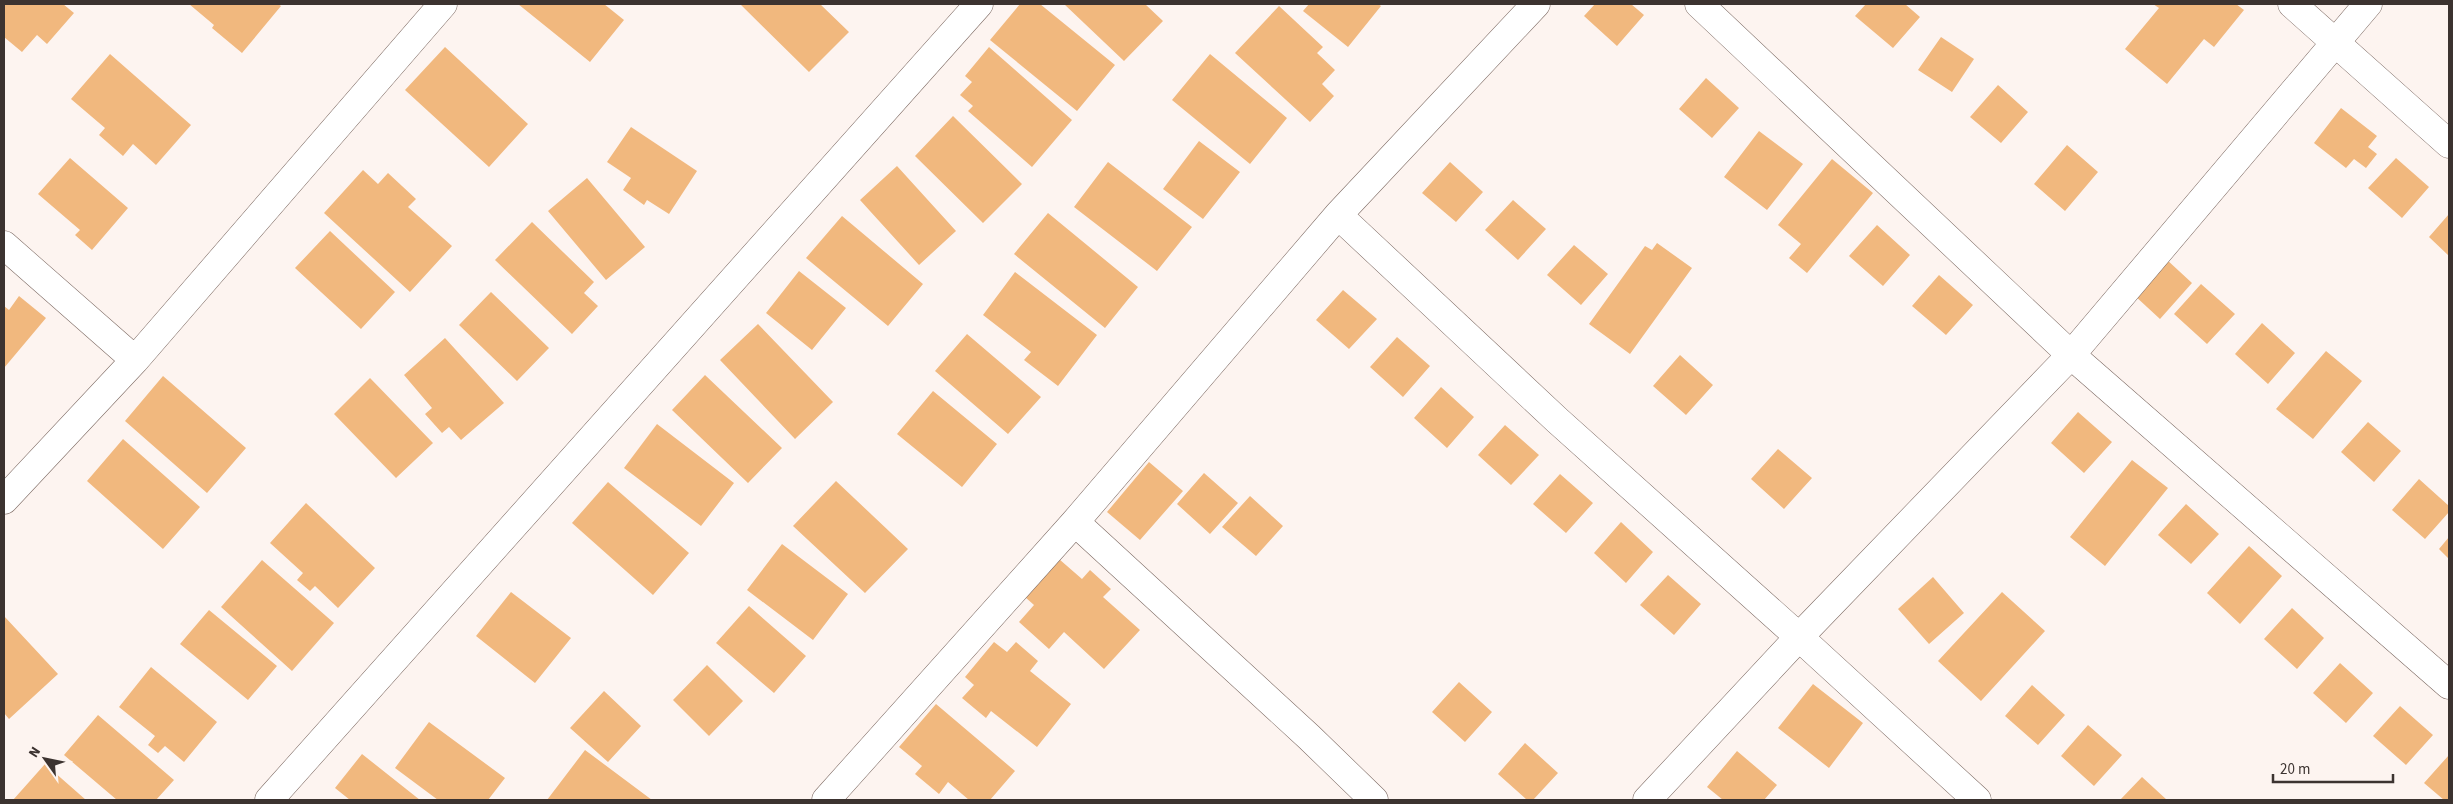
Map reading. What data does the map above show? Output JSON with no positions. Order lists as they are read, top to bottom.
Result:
{
  "scale_bar": "20 m",
  "north": "top left"
}
